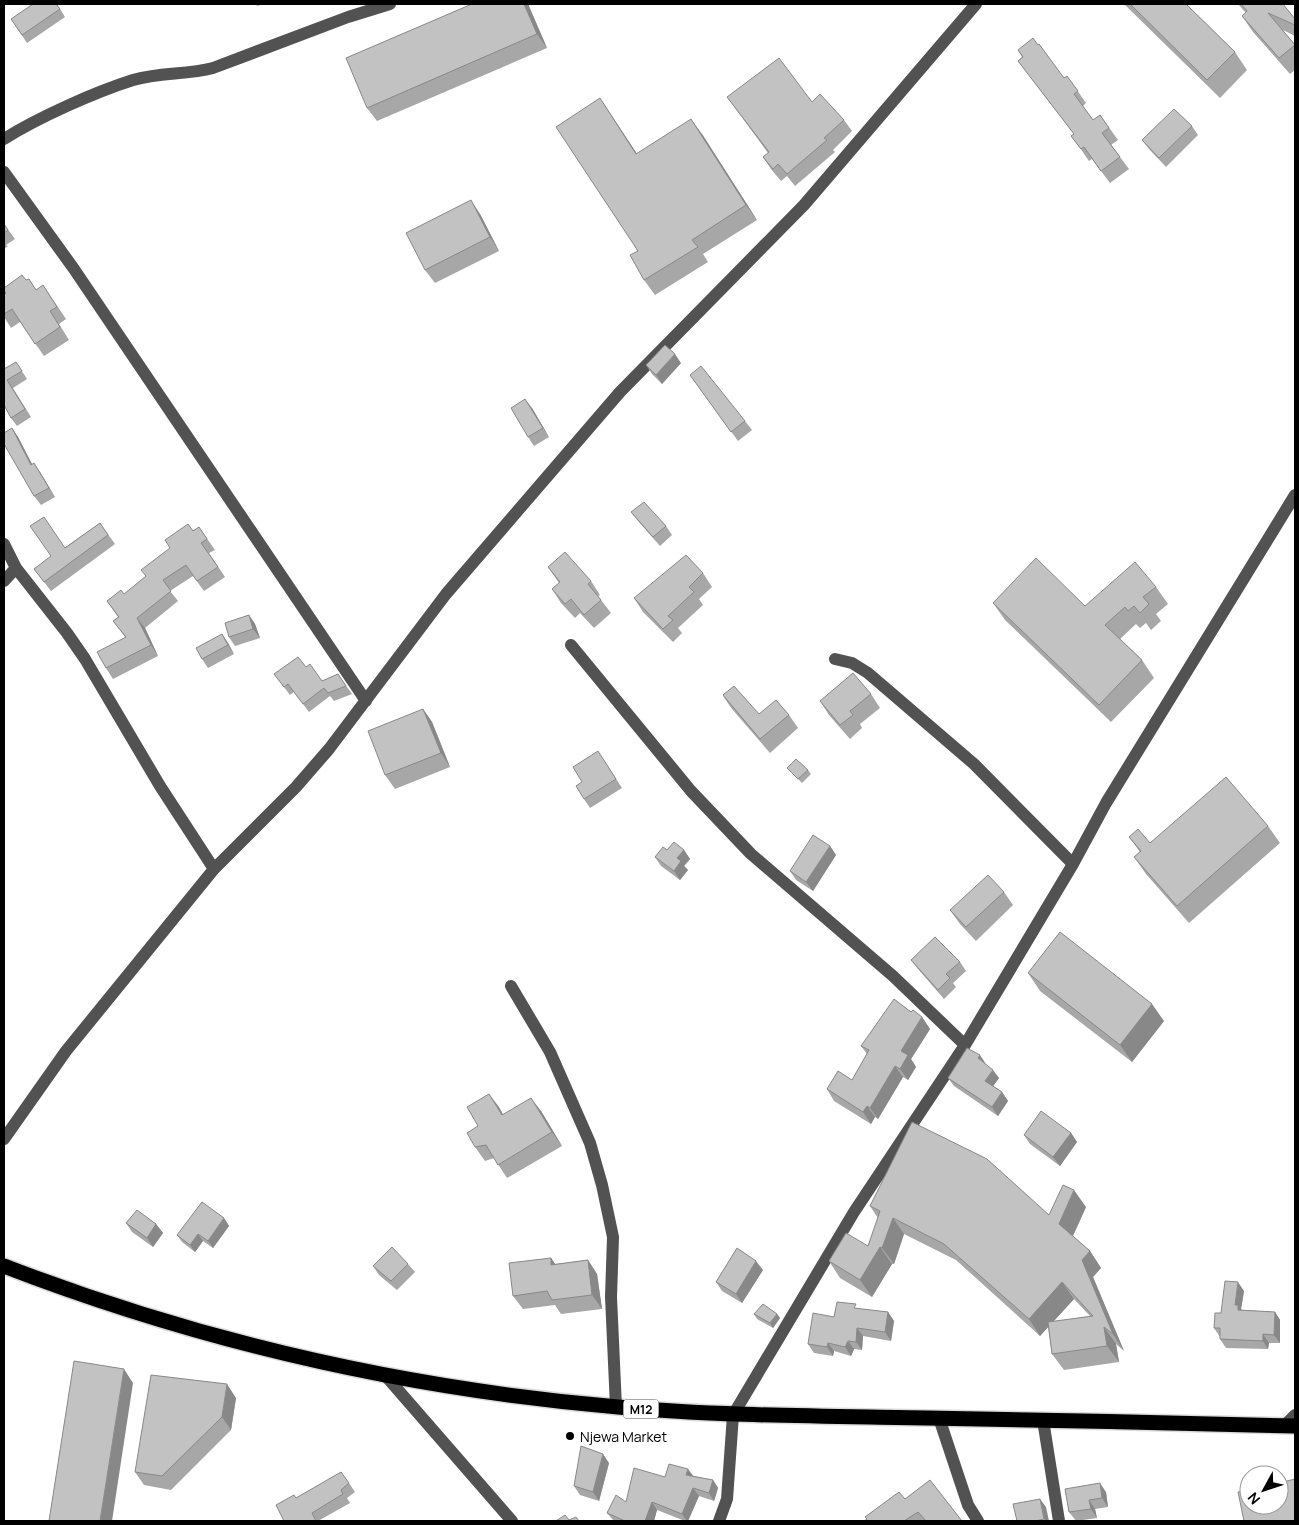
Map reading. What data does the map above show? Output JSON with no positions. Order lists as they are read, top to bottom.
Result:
{
  "streets": {
    "highway": ["M12"]
  },
  "places": ["Njewa Market"],
  "north": "bottom left"
}
